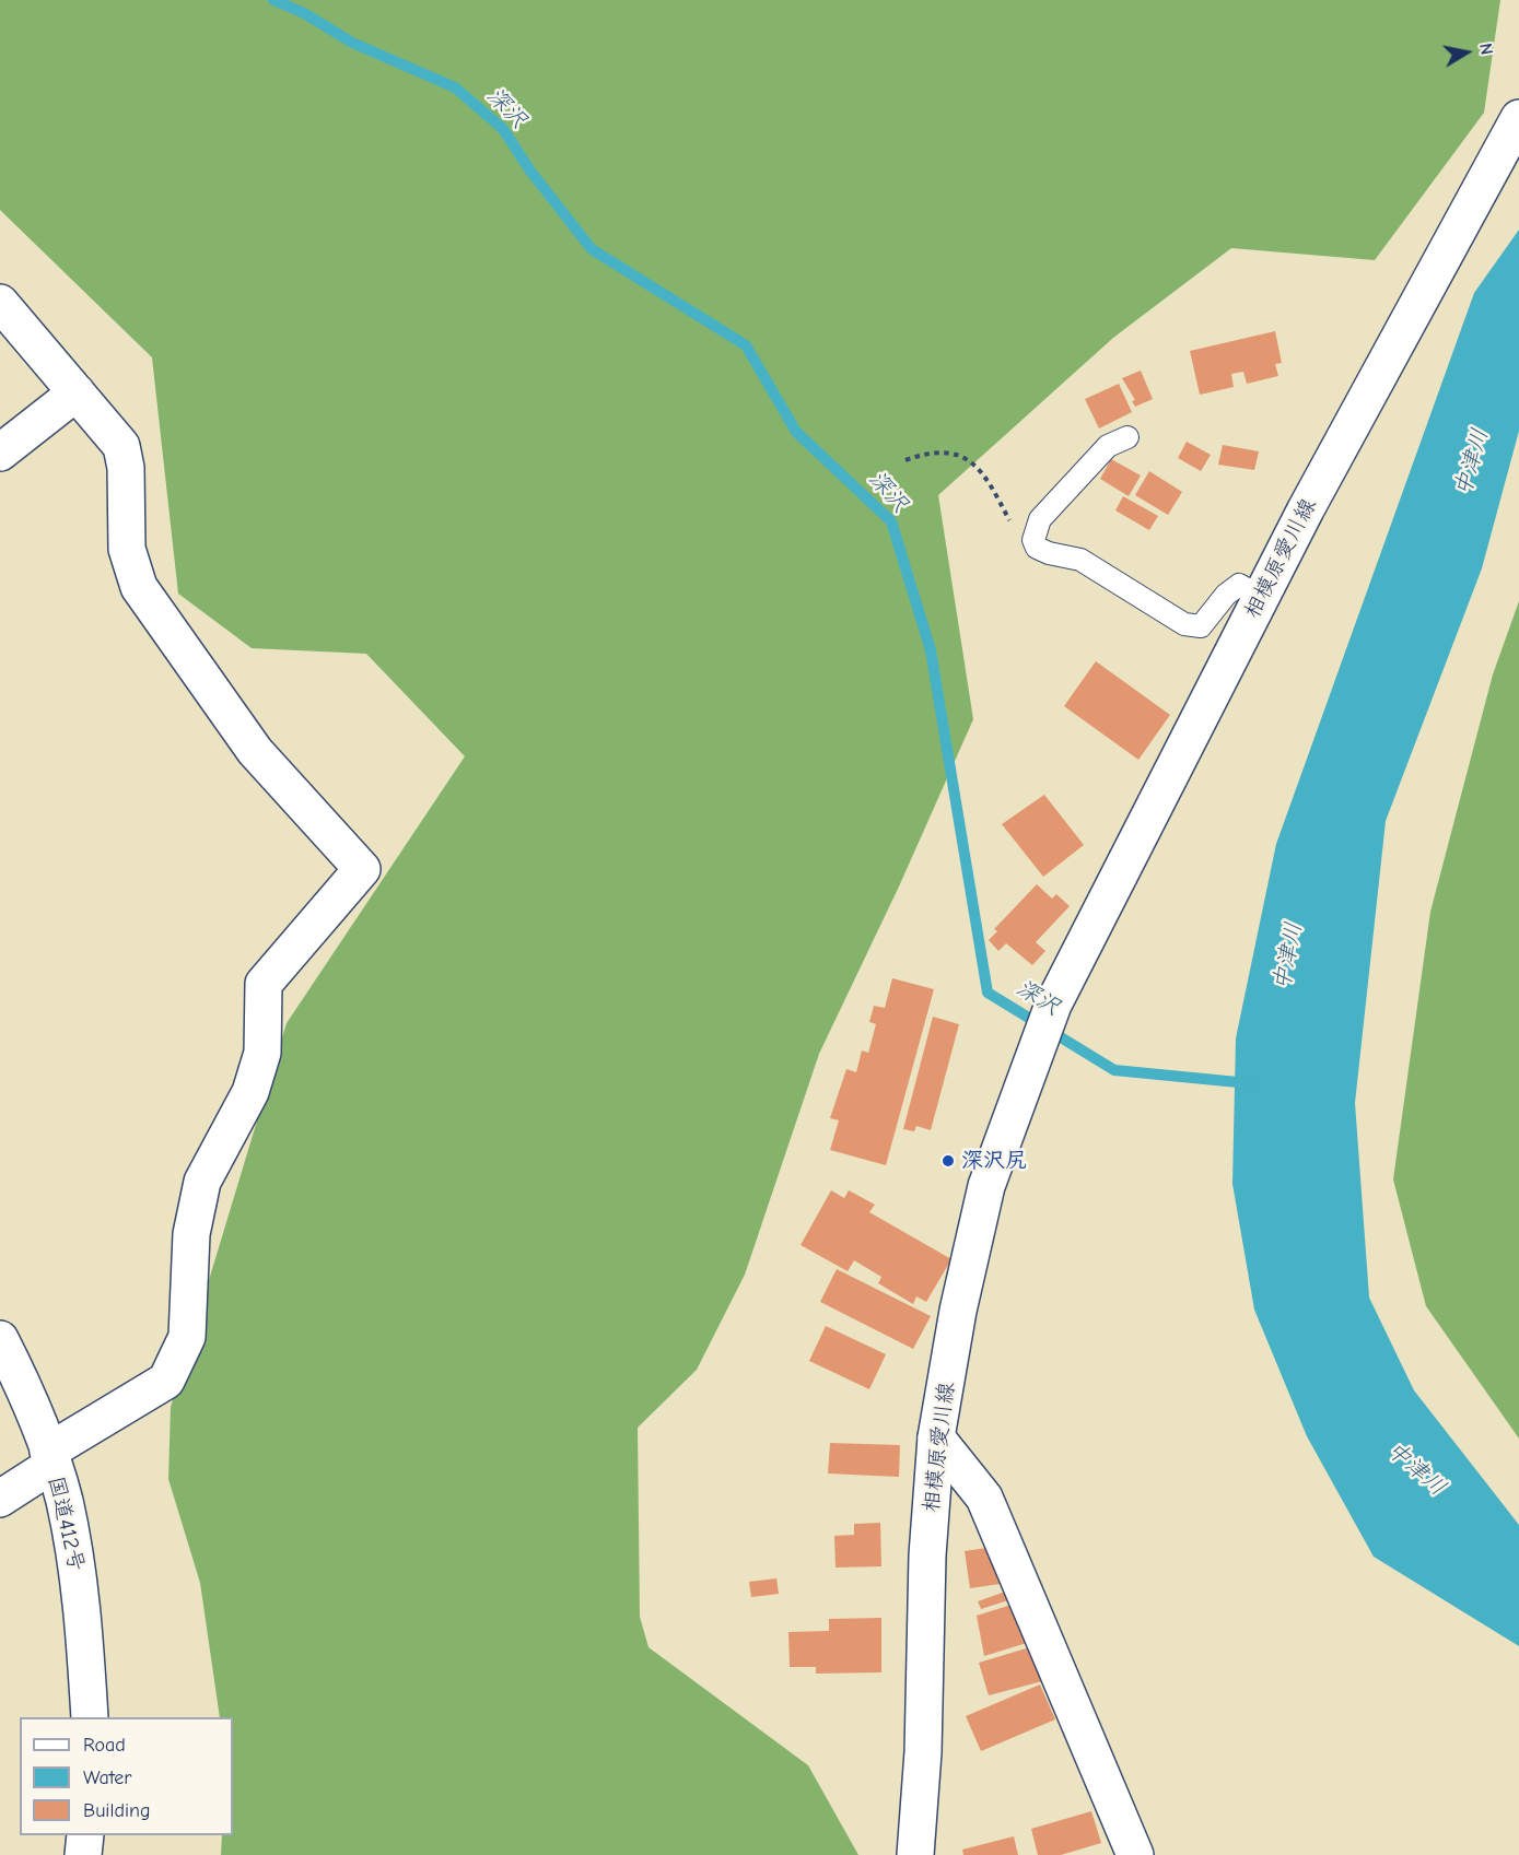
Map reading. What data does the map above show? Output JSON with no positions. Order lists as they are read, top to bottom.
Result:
{
  "streets": {
    "main road": ["相模原愛川線", "国道412号"]
  },
  "water": ["深沢", "中津川"],
  "places": ["深沢尻"],
  "legend": ["Road", "Water", "Building"],
  "north": "right"
}
